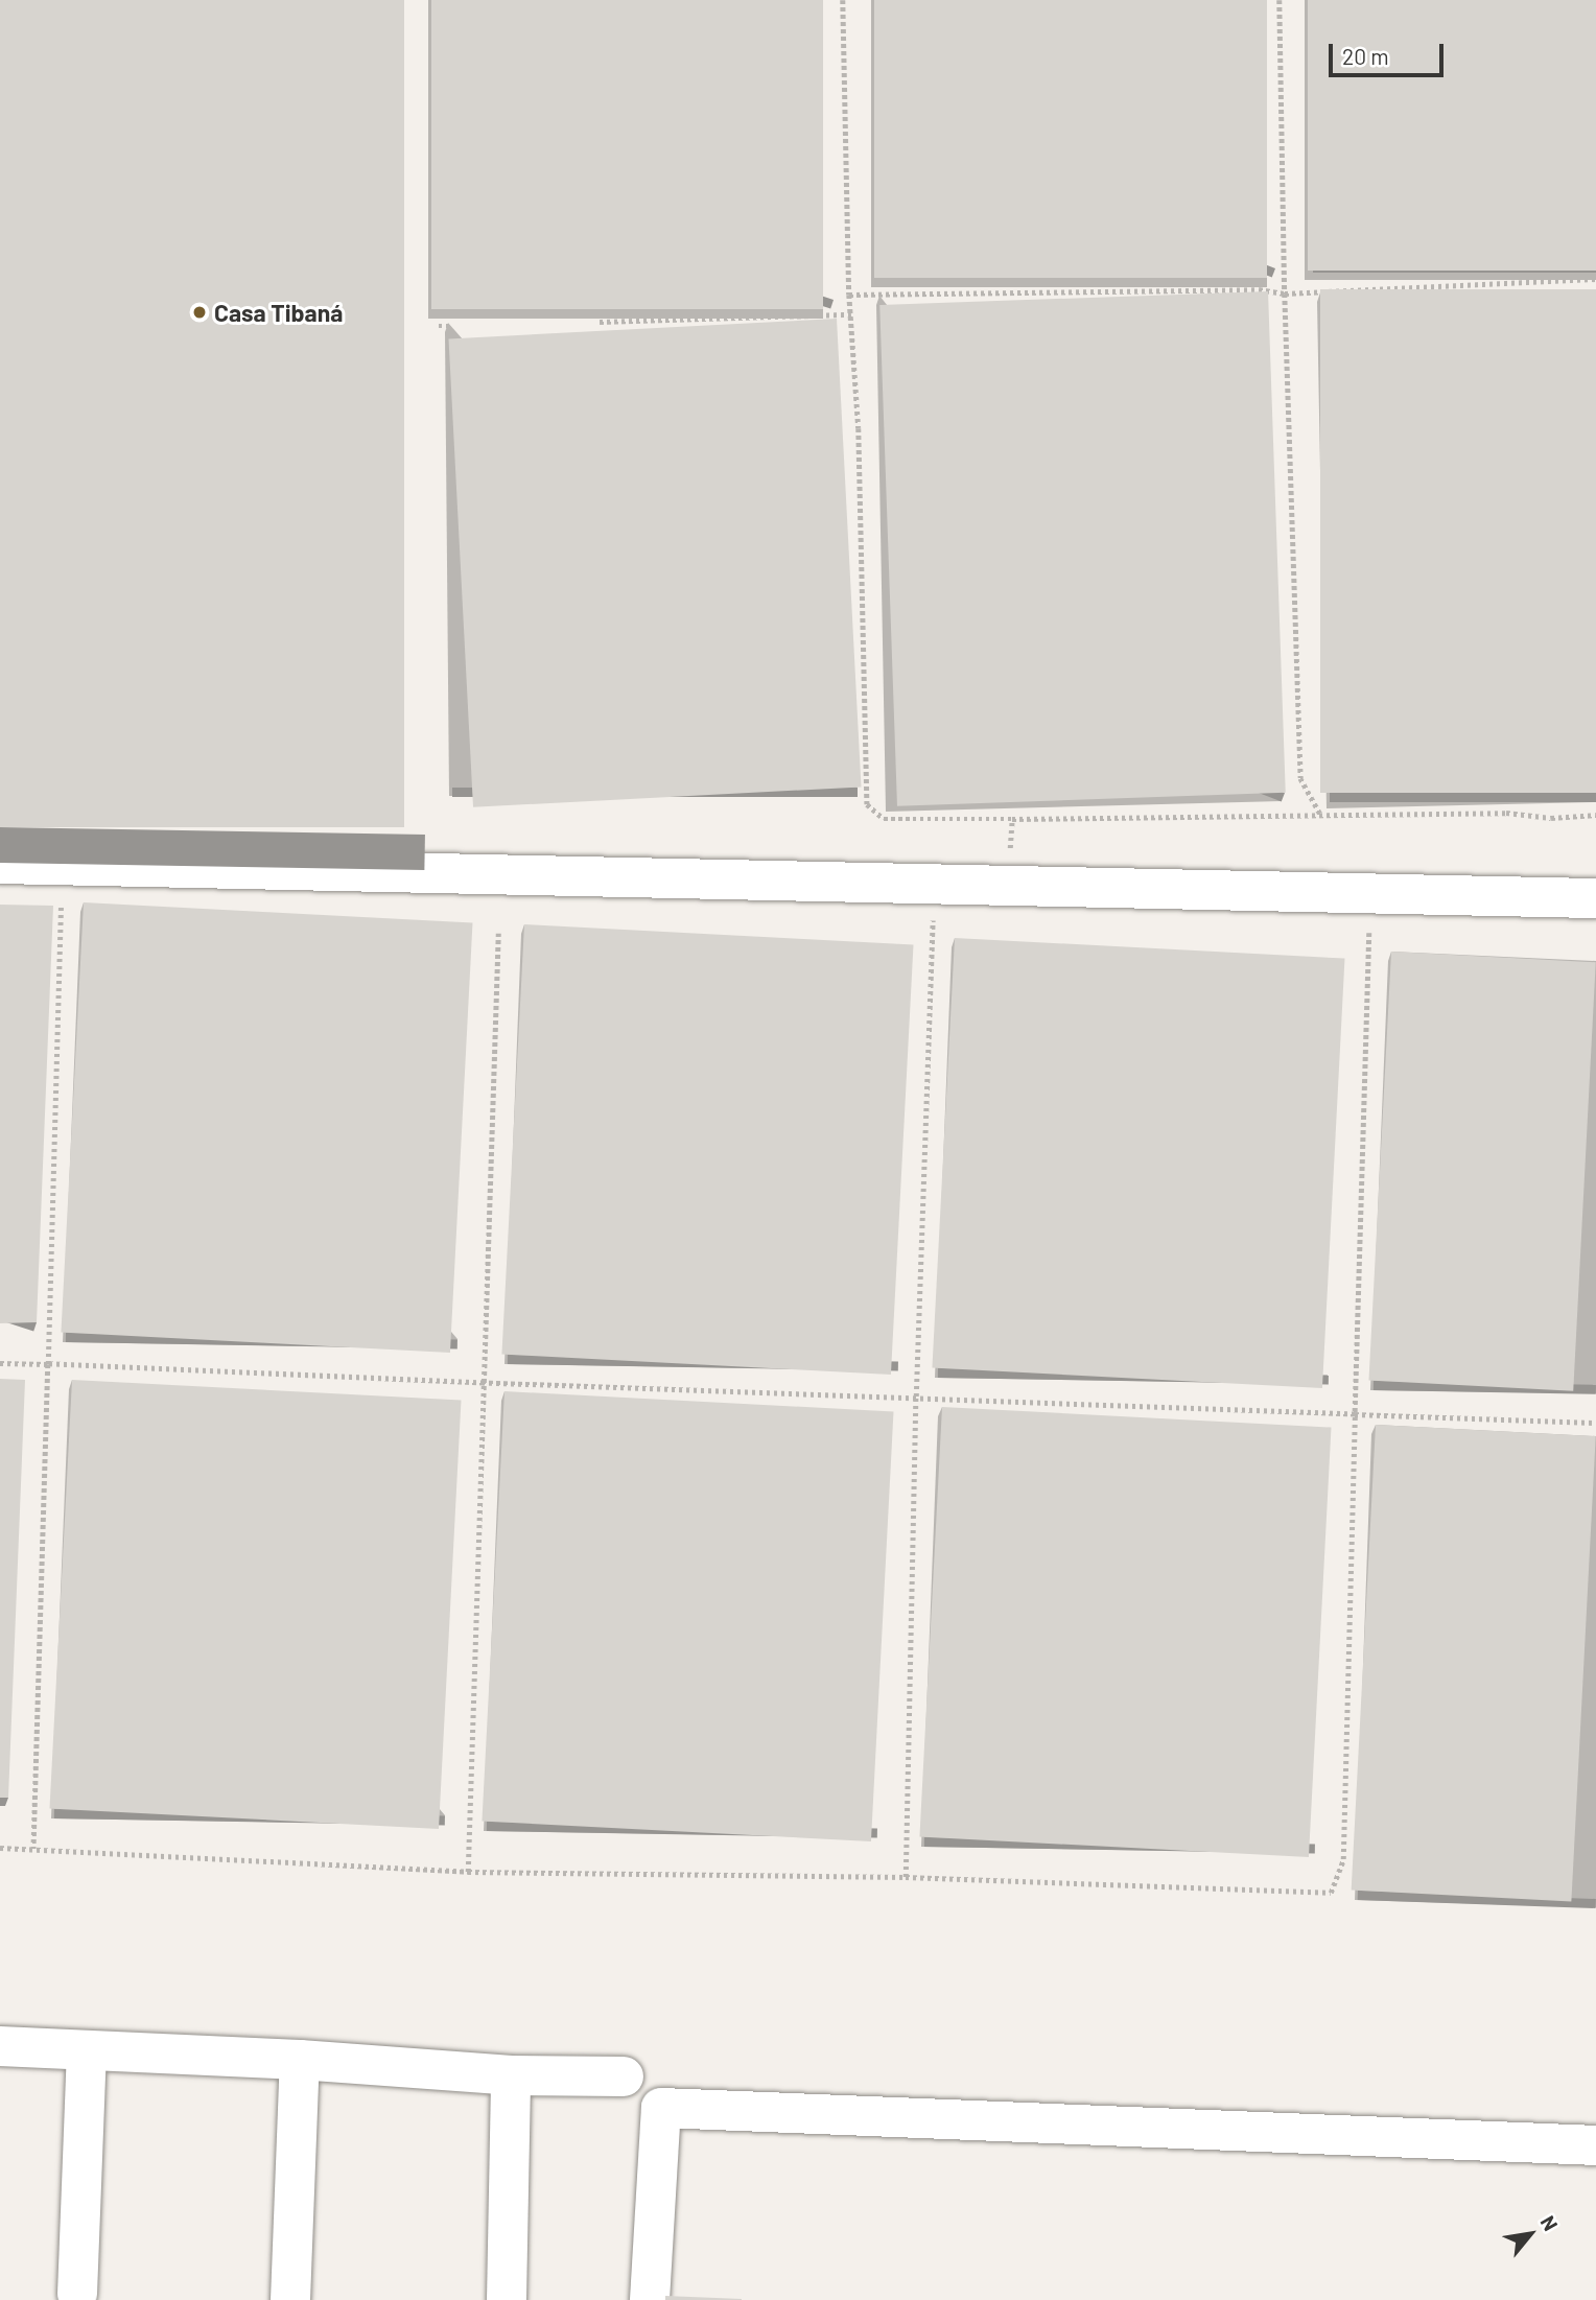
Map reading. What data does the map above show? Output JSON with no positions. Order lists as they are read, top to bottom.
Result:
{
  "places": ["Casa Tibaná"],
  "scale_bar": "20 m",
  "north": "top right"
}
